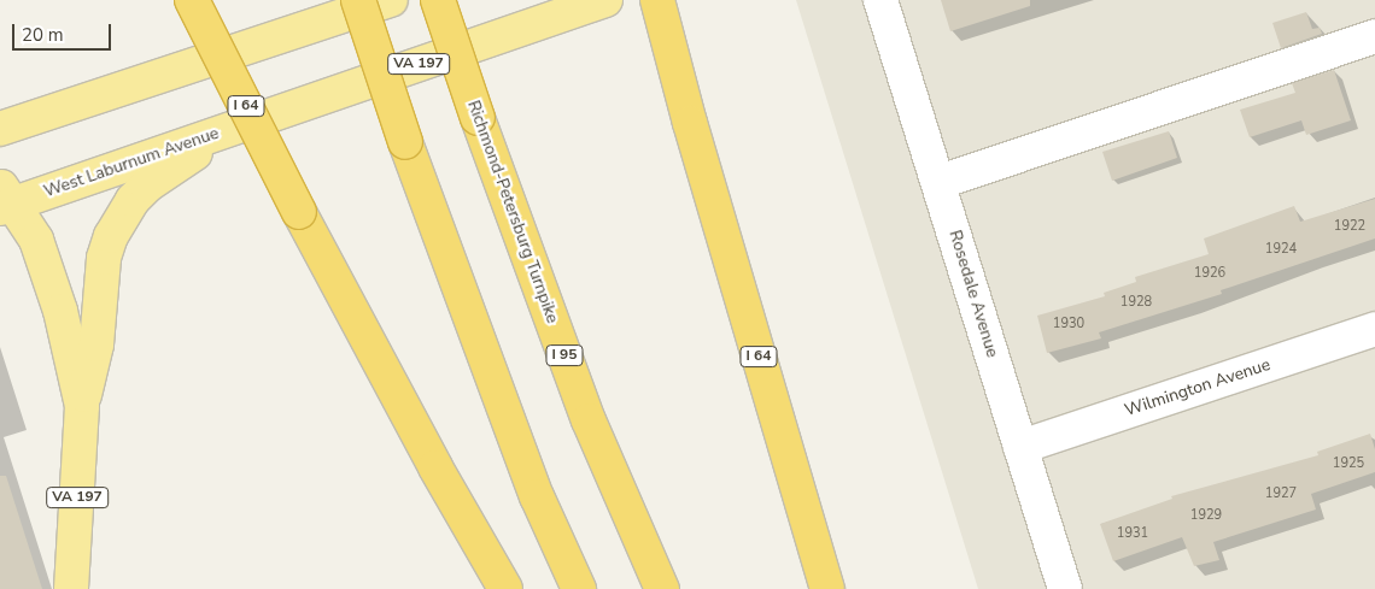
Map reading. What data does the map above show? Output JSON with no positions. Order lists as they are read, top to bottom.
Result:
{
  "streets": {
    "highway": ["I 64", "Richmond-Petersburg Turnpike", "I 95"],
    "main road": ["VA 197", "West Laburnum Avenue"],
    "street": ["Rosedale Avenue", "Wilmington Avenue"]
  },
  "crossings": [
    ["VA 197", "West Laburnum Avenue"],
    ["Rosedale Avenue", "Wilmington Avenue"]
  ],
  "house_numbers": [
    "1922",
    "1924",
    "1926",
    "1928",
    "1930",
    "1925",
    "1927",
    "1929",
    "1931"
  ],
  "scale_bar": "20 m"
}
